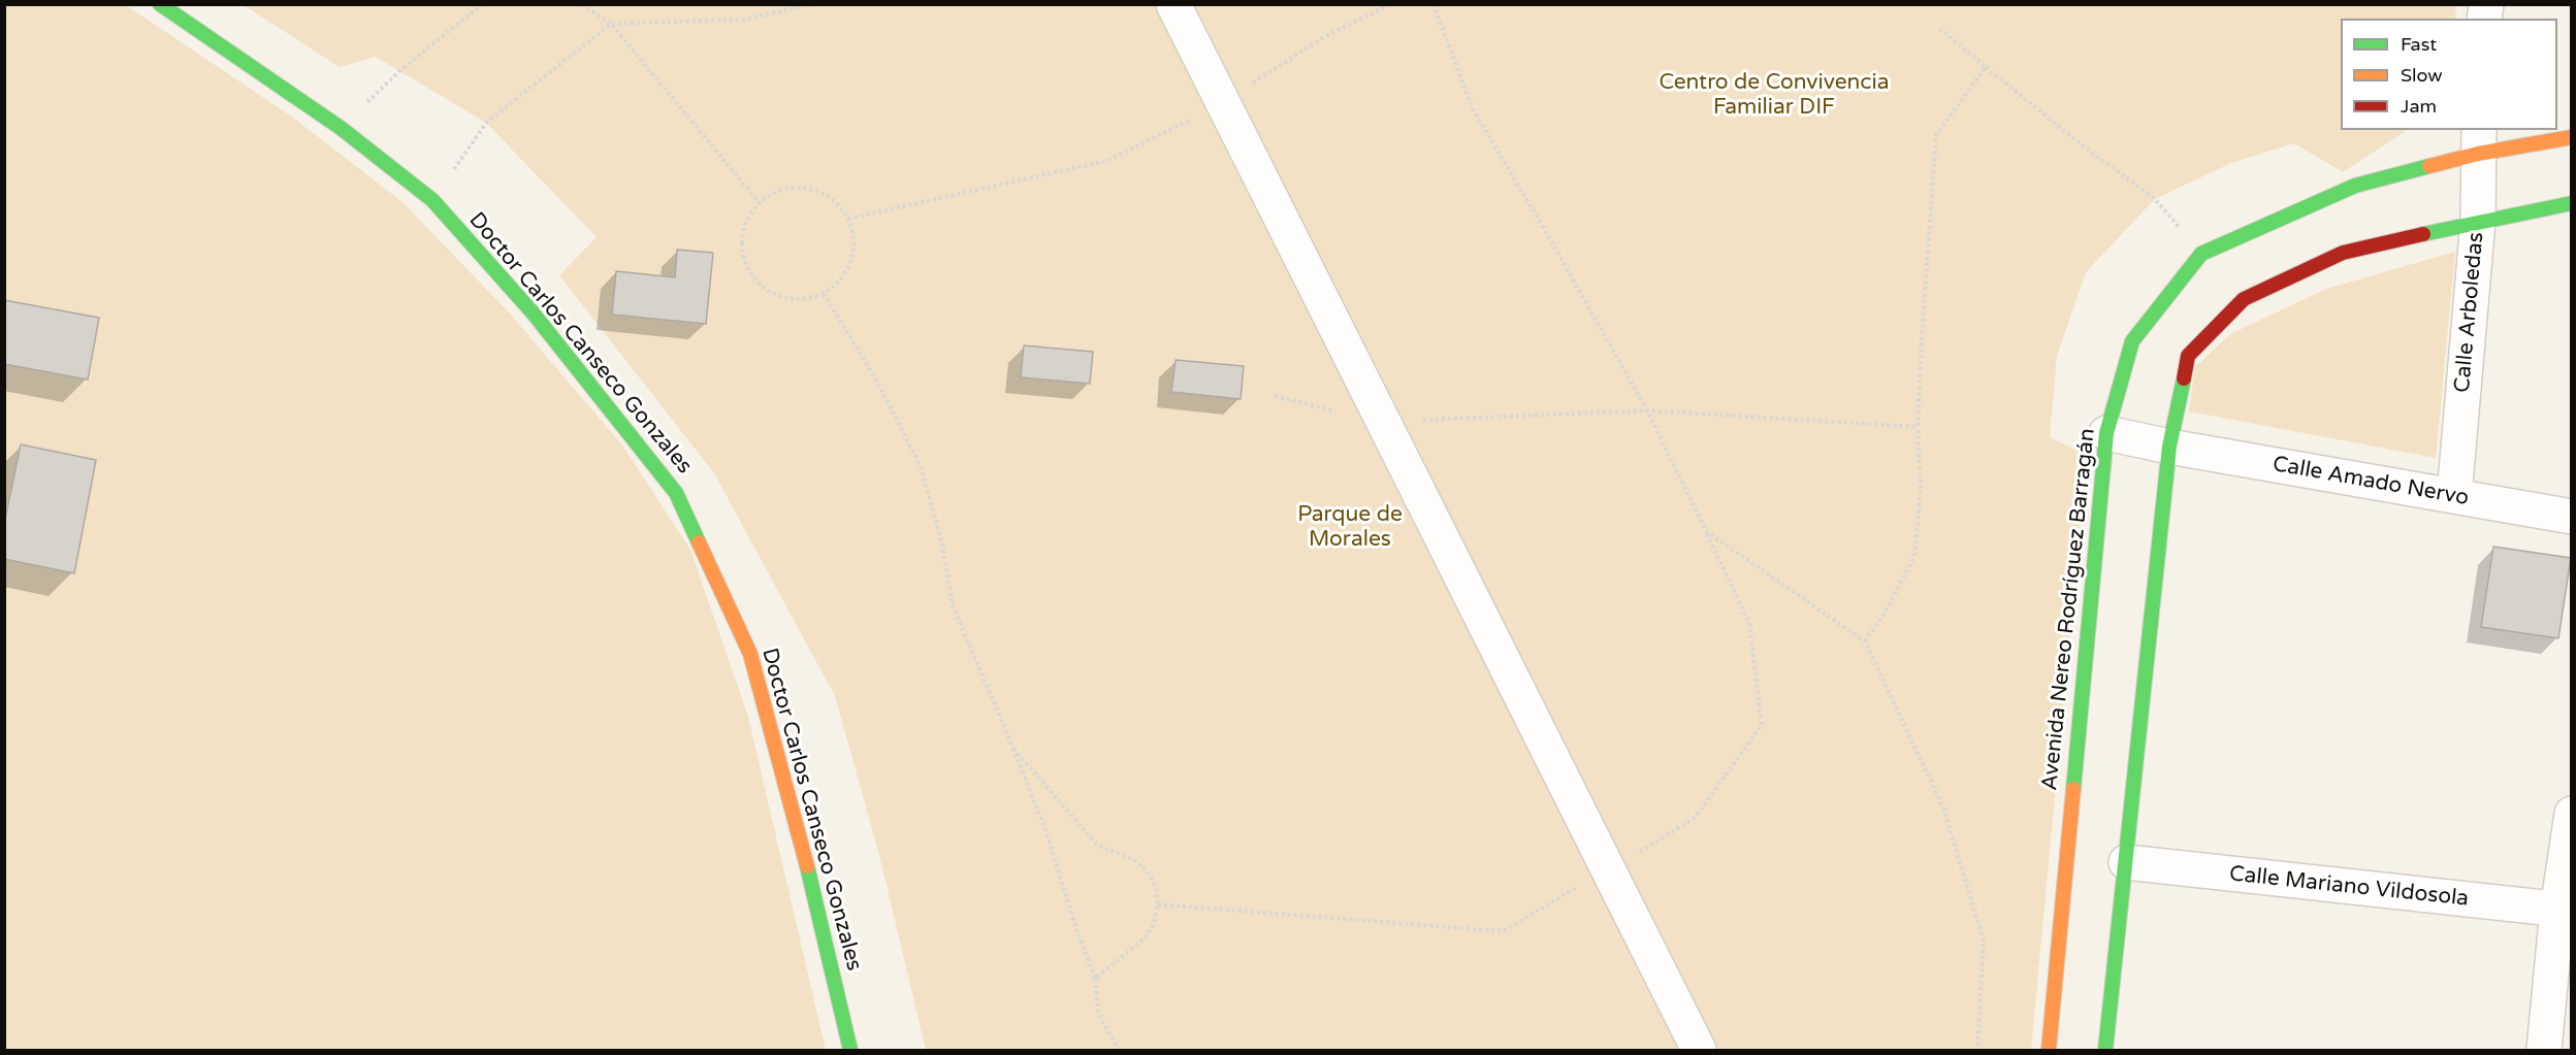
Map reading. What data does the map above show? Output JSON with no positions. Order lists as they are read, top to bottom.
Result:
{
  "streets": {
    "street": [
      "Calle Arboledas",
      "Doctor Carlos Canseco Gonzales",
      "Calle Amado Nervo",
      "Avenida Nereo Rodríguez Barragán",
      "Calle Mariano Vildosola"
    ]
  },
  "crossings": [
    ["Calle Arboledas", "Calle Amado Nervo"],
    ["Calle Arboledas", "Avenida Nereo Rodríguez Barragán"],
    ["Calle Amado Nervo", "Avenida Nereo Rodríguez Barragán"]
  ],
  "parks": ["Centro de Convivencia Familiar DIF", "Parque de Morales"],
  "legend": ["Fast", "Slow", "Jam"]
}
